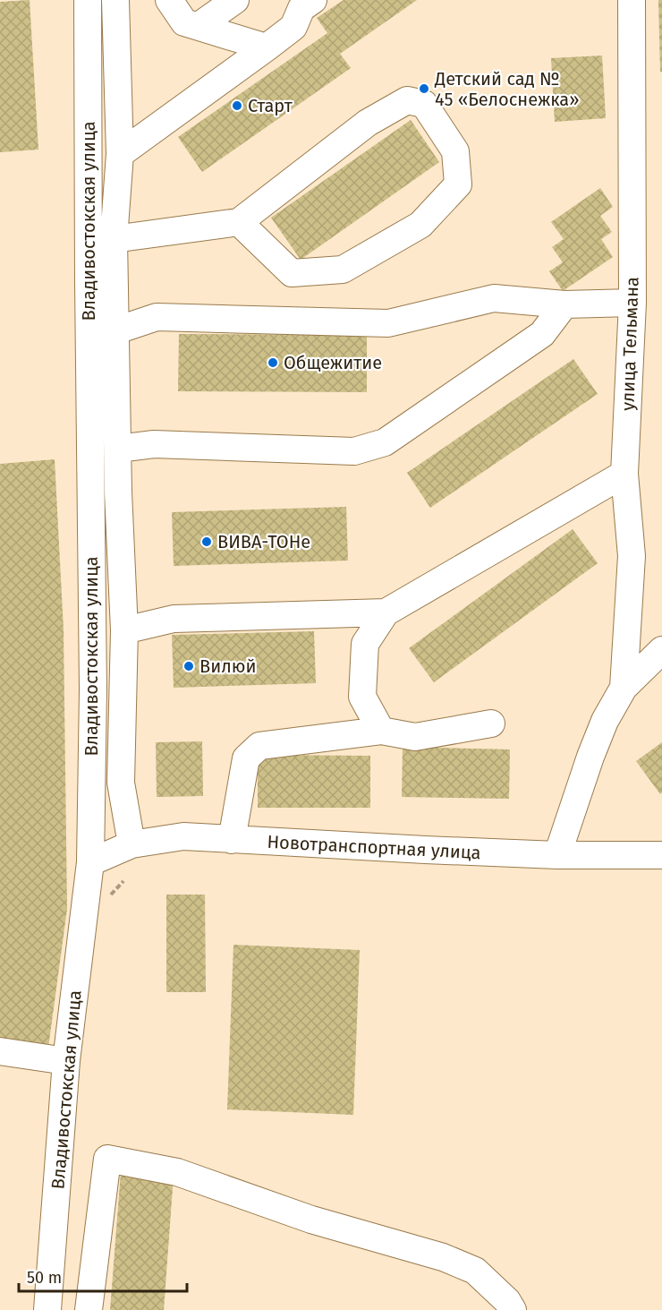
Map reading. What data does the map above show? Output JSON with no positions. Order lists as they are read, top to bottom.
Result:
{
  "streets": {
    "street": ["Владивостокская улица", "улица Тельмана", "Новотранспортная улица"]
  },
  "crossings": [
    ["Владивостокская улица", "Новотранспортная улица"]
  ],
  "places": [
    "Детский сад № 45 «Белоснежка»",
    "Старт",
    "Общежитие",
    "ВИВА-ТОНе",
    "Вилюй"
  ],
  "scale_bar": "50 m"
}
